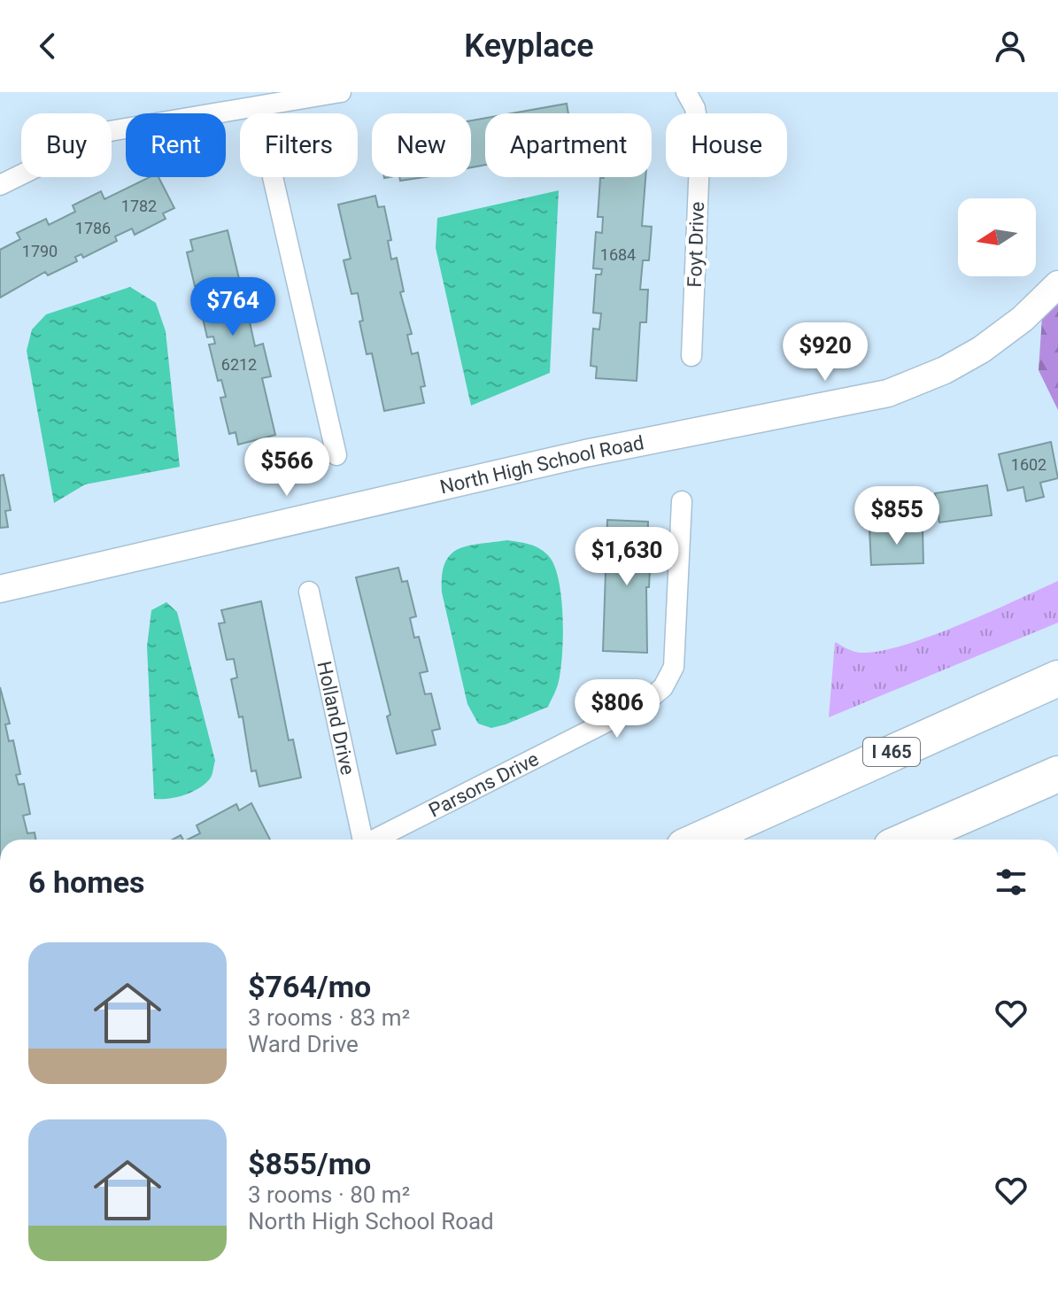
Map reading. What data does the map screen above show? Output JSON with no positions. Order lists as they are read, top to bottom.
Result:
{
  "streets": {
    "highway": ["I 465"],
    "street": [
      "Foyt Drive",
      "North High School Road",
      "Holland Drive",
      "Parsons Drive"
    ]
  },
  "house_numbers": [
    "1782",
    "1786",
    "1790",
    "1684",
    "6212",
    "1602"
  ],
  "north": "left",
  "page": {
    "header": "Keyplace",
    "chip": [
      "Buy",
      "Rent",
      "Filters",
      "New",
      "Apartment",
      "House"
    ],
    "price": [
      "$764",
      "$920",
      "$566",
      "$855",
      "$1,630",
      "$806"
    ],
    "heading": "6 homes",
    "list": [
      {
        "name": "$764/mo",
        "note": "3 rooms · 83 m² · Ward Drive"
      },
      {
        "name": "$855/mo",
        "note": "3 rooms · 80 m² · North High School Road"
      }
    ]
  }
}
